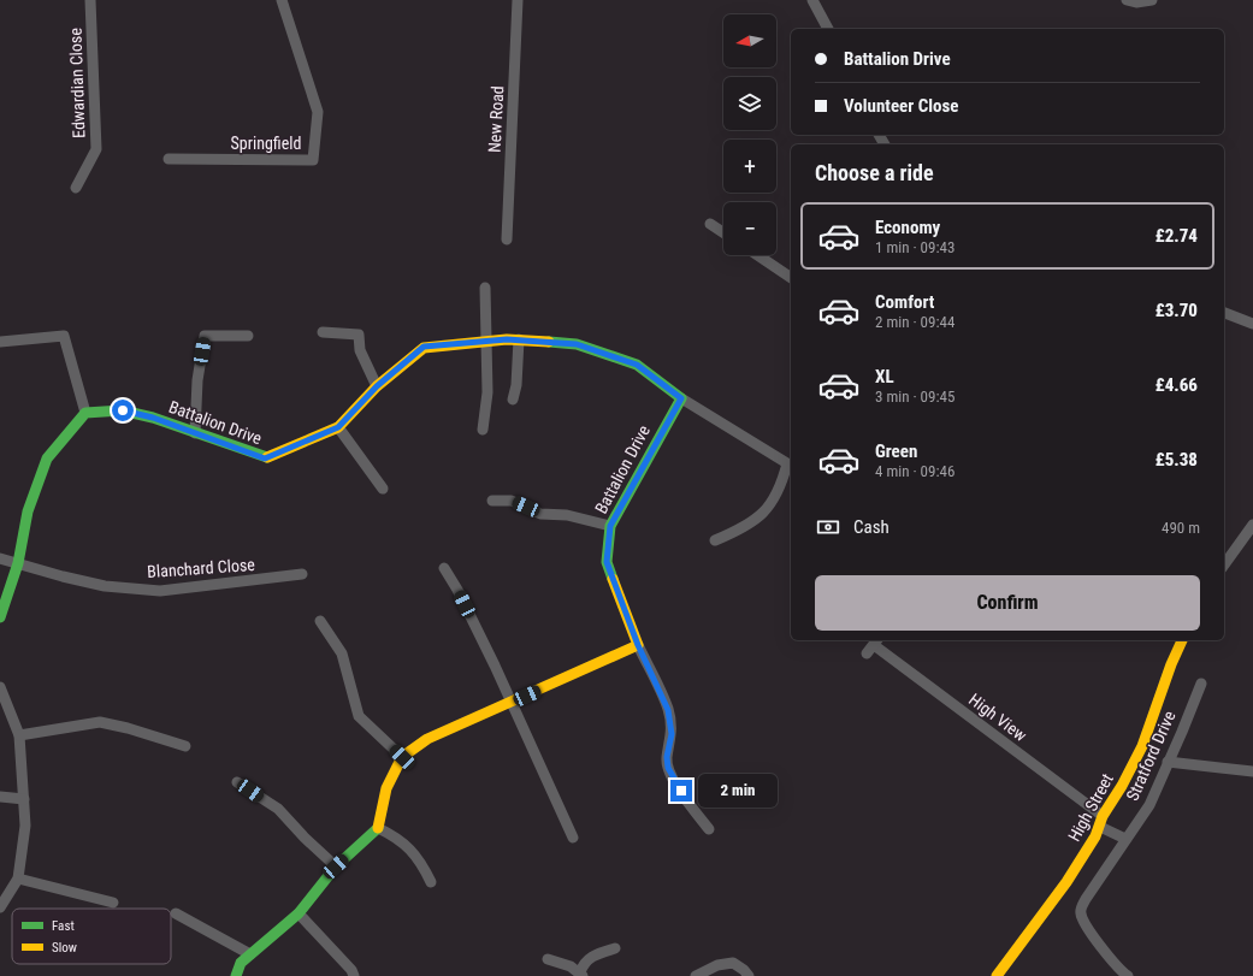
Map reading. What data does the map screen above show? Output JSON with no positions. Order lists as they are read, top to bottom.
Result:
{
  "streets": {
    "street": [
      "Edwardian Close",
      "New Road",
      "Springfield",
      "Battalion Drive",
      "Blanchard Close",
      "High View",
      "Stratford Drive",
      "High Street"
    ]
  },
  "crossings": [
    ["High View", "High Street"]
  ],
  "legend": ["Fast", "Slow"],
  "north": "left",
  "page": {
    "map_buttons": ["+", "−"],
    "banner": ["Battalion Drive", "Volunteer Close"],
    "heading": "Choose a ride",
    "list": [
      {
        "name": "Economy",
        "note": "1 min · 09:43",
        "value": "£2.74"
      },
      {
        "name": "Comfort",
        "note": "2 min · 09:44",
        "value": "£3.70"
      },
      {
        "name": "XL",
        "note": "3 min · 09:45",
        "value": "£4.66"
      },
      {
        "name": "Green",
        "note": "4 min · 09:46",
        "value": "£5.38"
      }
    ],
    "pay": ["Cash", "490 m"],
    "buttons": "Confirm",
    "bubble": "2 min"
  }
}
